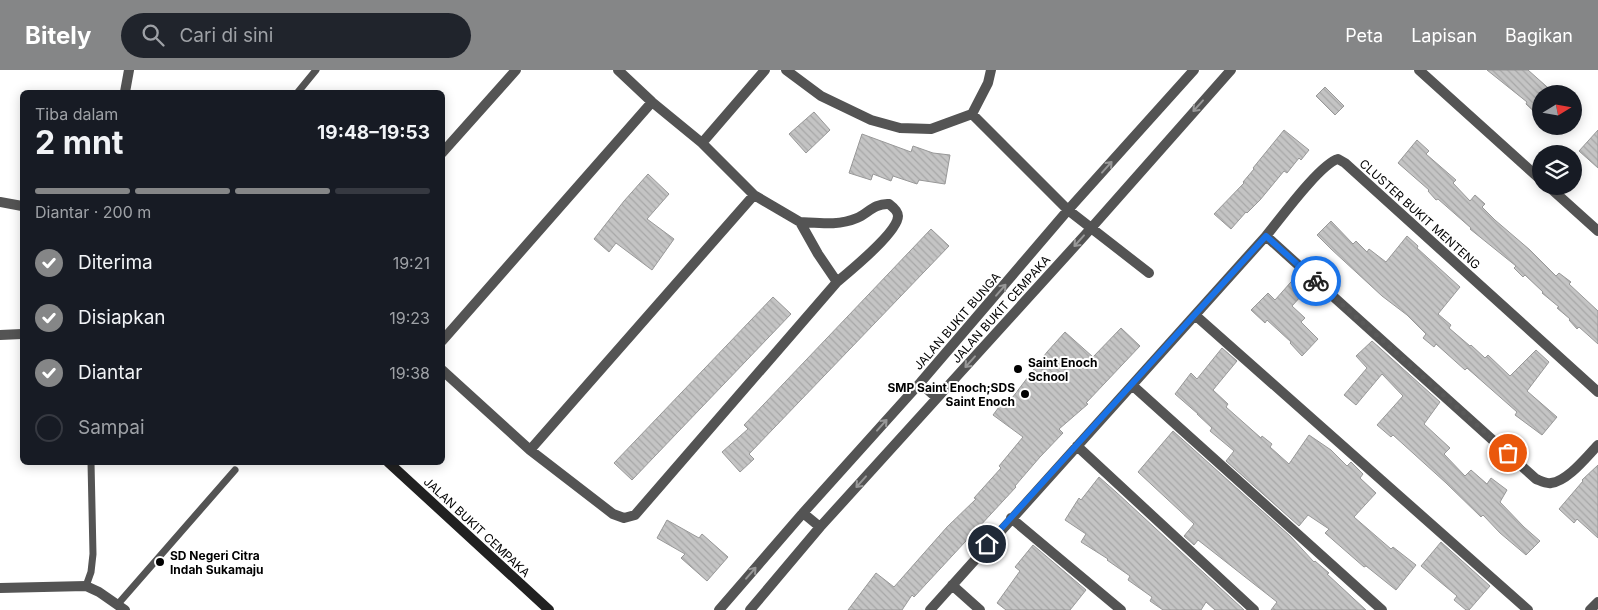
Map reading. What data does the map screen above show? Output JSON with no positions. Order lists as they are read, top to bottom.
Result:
{
  "streets": {
    "street": ["CLUSTER BUKIT MENTENG", "JALAN BUKIT CEMPAKA", "JALAN BUKIT BUNGA"]
  },
  "one_way": ["JALAN BUKIT CEMPAKA", "JALAN BUKIT BUNGA"],
  "places": ["Saint Enoch School", "SMP Saint Enoch;SDS Saint Enoch", "SD Negeri Citra Indah Sukamaju"],
  "north": "right",
  "page": {
    "header": "Bitely",
    "search": "Cari di sini",
    "nav": ["Peta", "Lapisan", "Bagikan"],
    "heading": ["2 mnt", "Tiba dalam", "19:48–19:53"],
    "bar": "Diantar · 200 m",
    "list": [
      ["Diterima", "19:21"],
      ["Disiapkan", "19:23"],
      ["Diantar", "19:38"],
      "Sampai"
    ]
  }
}
